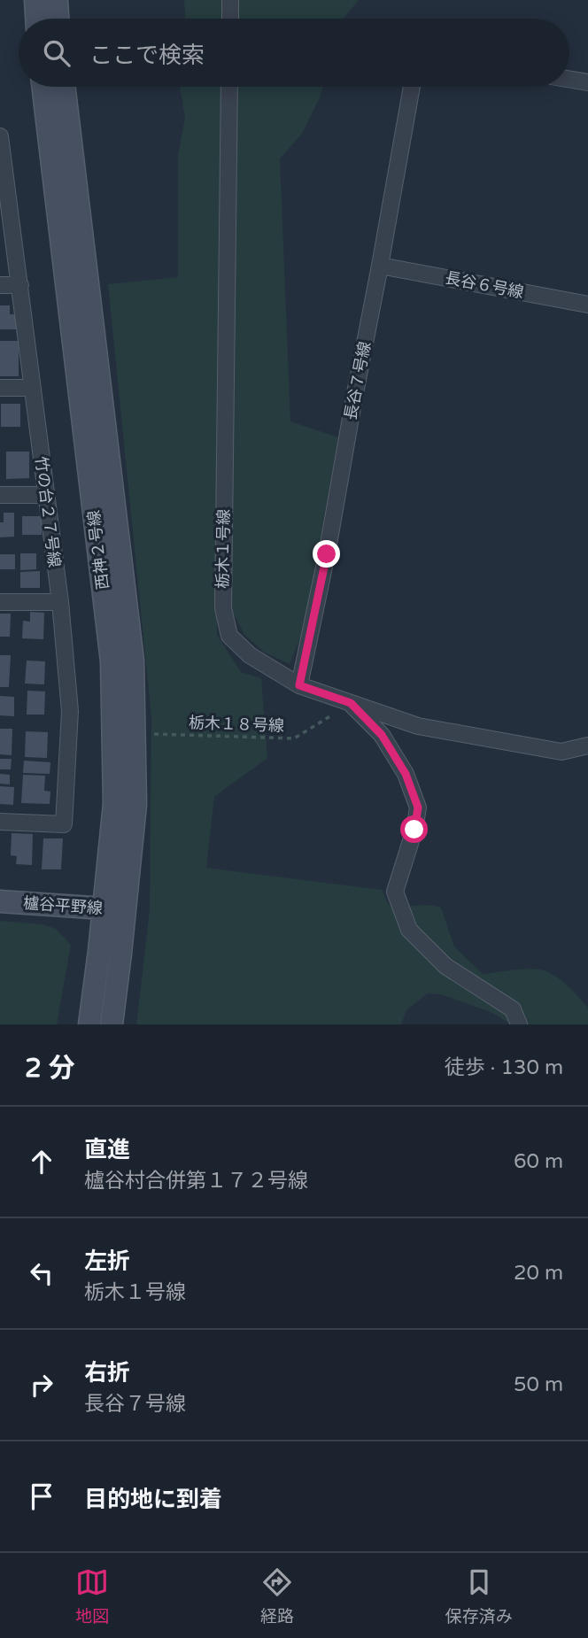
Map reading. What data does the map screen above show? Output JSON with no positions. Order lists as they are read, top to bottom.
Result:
{
  "streets": {
    "street": [
      "長谷６号線",
      "長谷７号線",
      "竹の台２７号線",
      "栃木１号線",
      "西神２号線",
      "櫨谷平野線"
    ],
    "path": ["栃木１８号線"]
  },
  "crossings": [
    ["長谷６号線", "長谷７号線"],
    ["長谷７号線", "栃木１号線"],
    ["栃木１号線", "栃木１８号線"],
    ["西神２号線", "櫨谷平野線"]
  ],
  "page": {
    "search": "ここで検索",
    "heading": ["2 分", "徒歩 · 130 m"],
    "list": [
      ["直進", "櫨谷村合併第１７２号線", "60 m"],
      ["左折", "栃木１号線", "20 m"],
      ["右折", "長谷７号線", "50 m"],
      "目的地に到着"
    ],
    "nav": ["地図", "経路", "保存済み"]
  }
}
